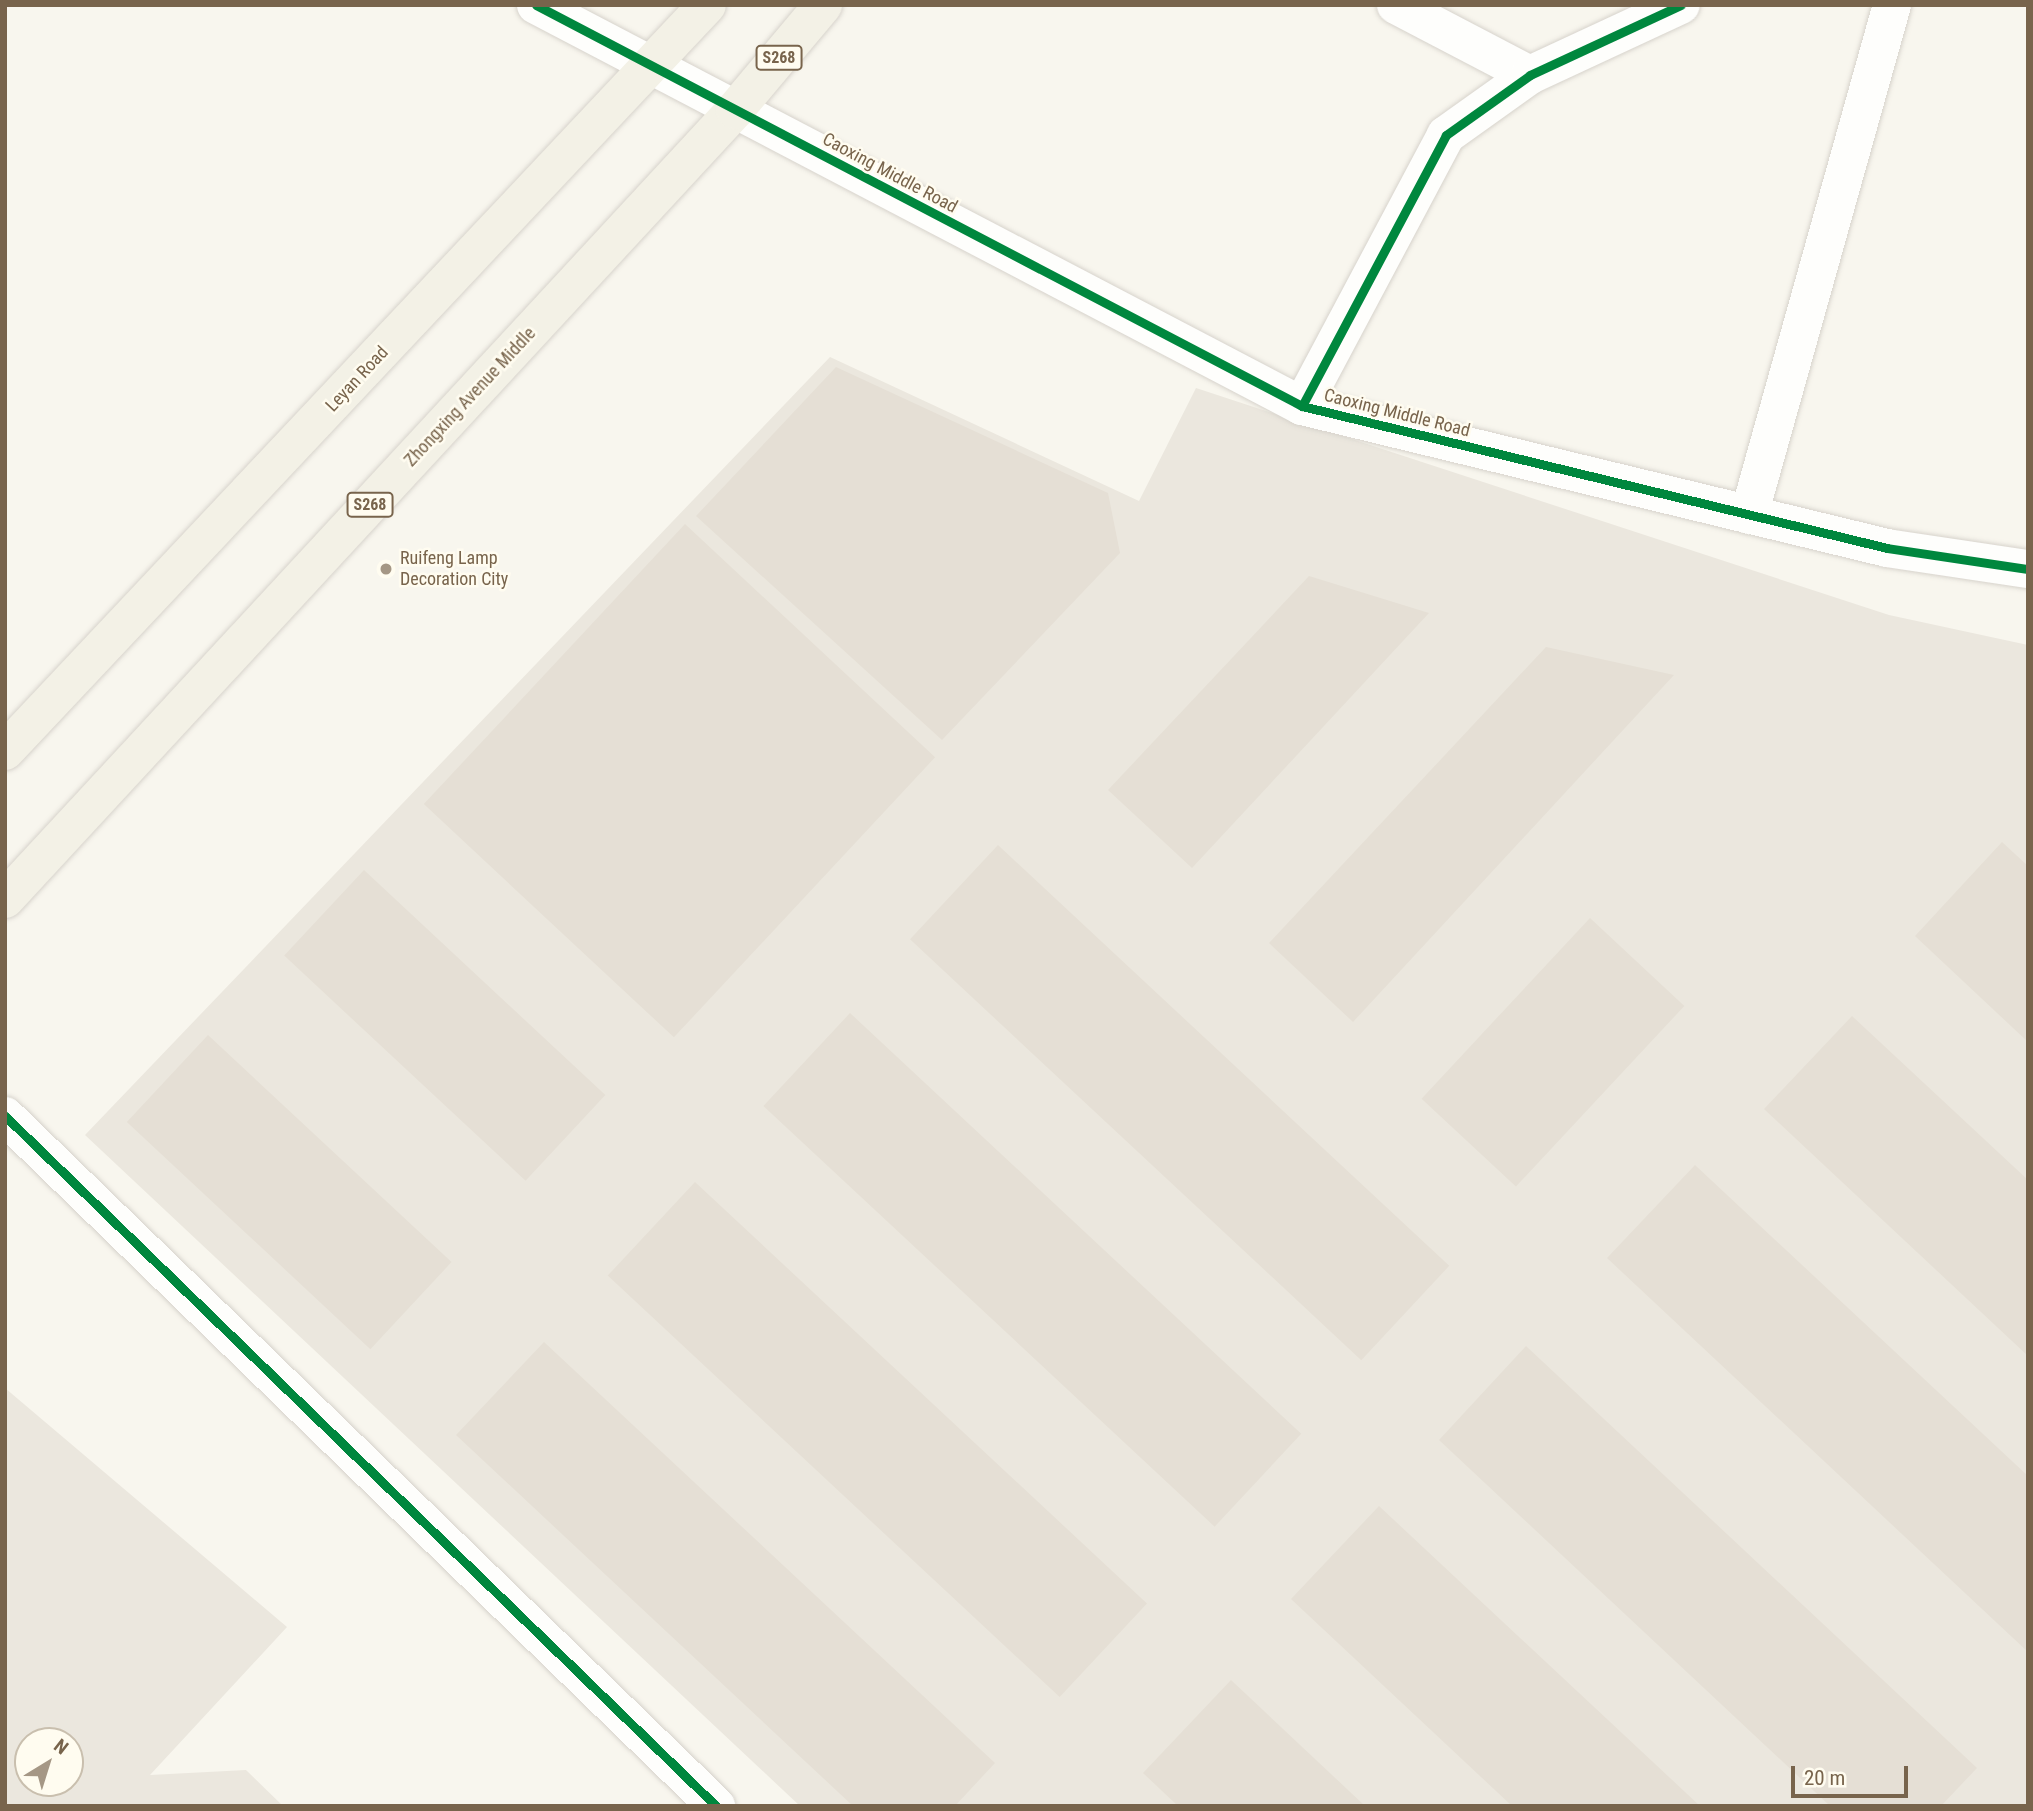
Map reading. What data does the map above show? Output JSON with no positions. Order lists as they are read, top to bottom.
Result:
{
  "streets": {
    "main road": ["S268", "Leyan Road", "Zhongxing Avenue Middle"],
    "street": ["Caoxing Middle Road"]
  },
  "crossings": [
    ["S268", "Caoxing Middle Road"],
    ["S268", "Zhongxing Avenue Middle"],
    ["Caoxing Middle Road", "Leyan Road"],
    ["Caoxing Middle Road", "Zhongxing Avenue Middle"]
  ],
  "places": ["Ruifeng Lamp Decoration City"],
  "scale_bar": "20 m",
  "north": "top right"
}
